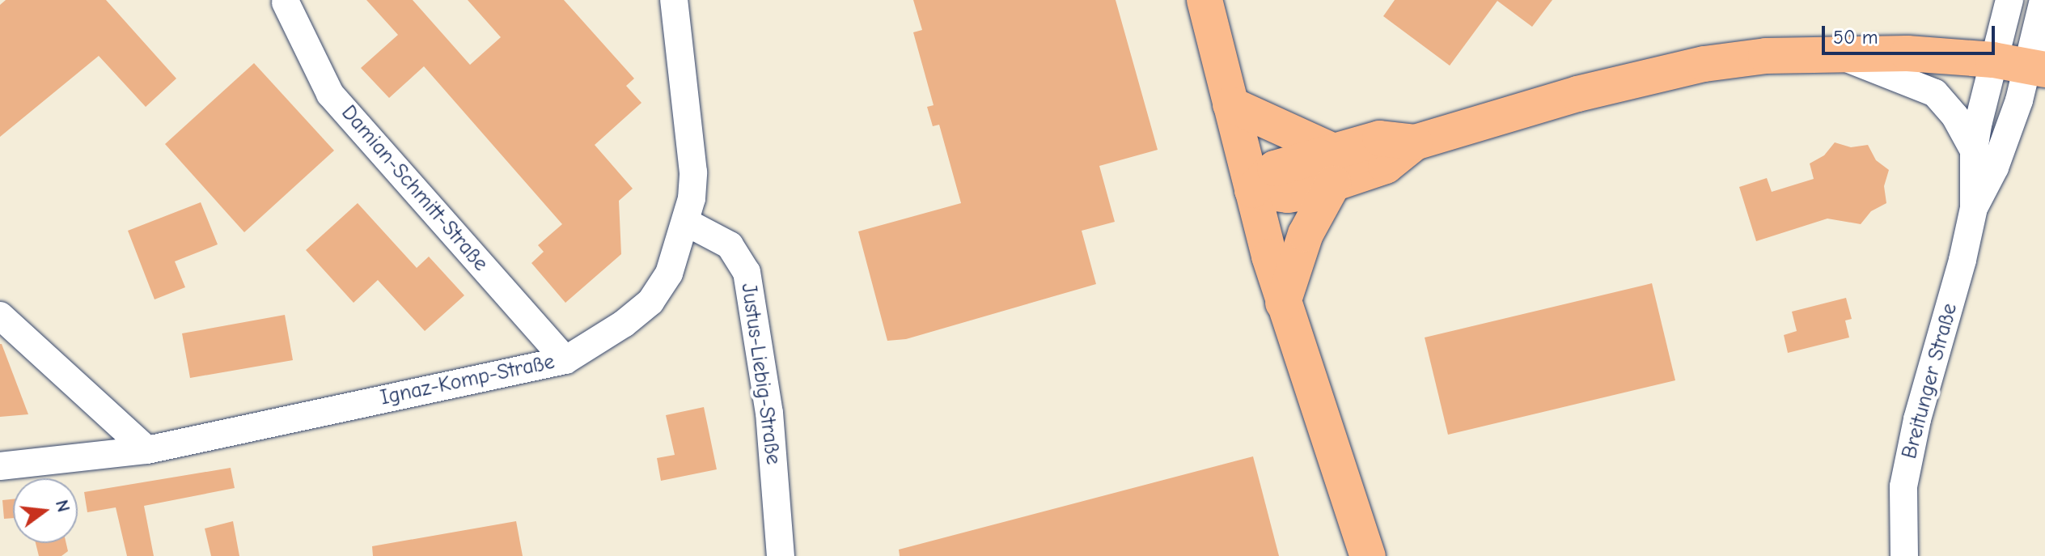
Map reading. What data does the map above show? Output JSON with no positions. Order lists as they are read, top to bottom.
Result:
{
  "streets": {
    "street": [
      "Damian-Schmitt-Straße",
      "Justus-Liebig-Straße",
      "Ignaz-Komp-Straße",
      "Breitunger Straße"
    ]
  },
  "crossings": [
    ["Damian-Schmitt-Straße", "Ignaz-Komp-Straße"],
    ["Justus-Liebig-Straße", "Ignaz-Komp-Straße"]
  ],
  "scale_bar": "50 m",
  "north": "right"
}
